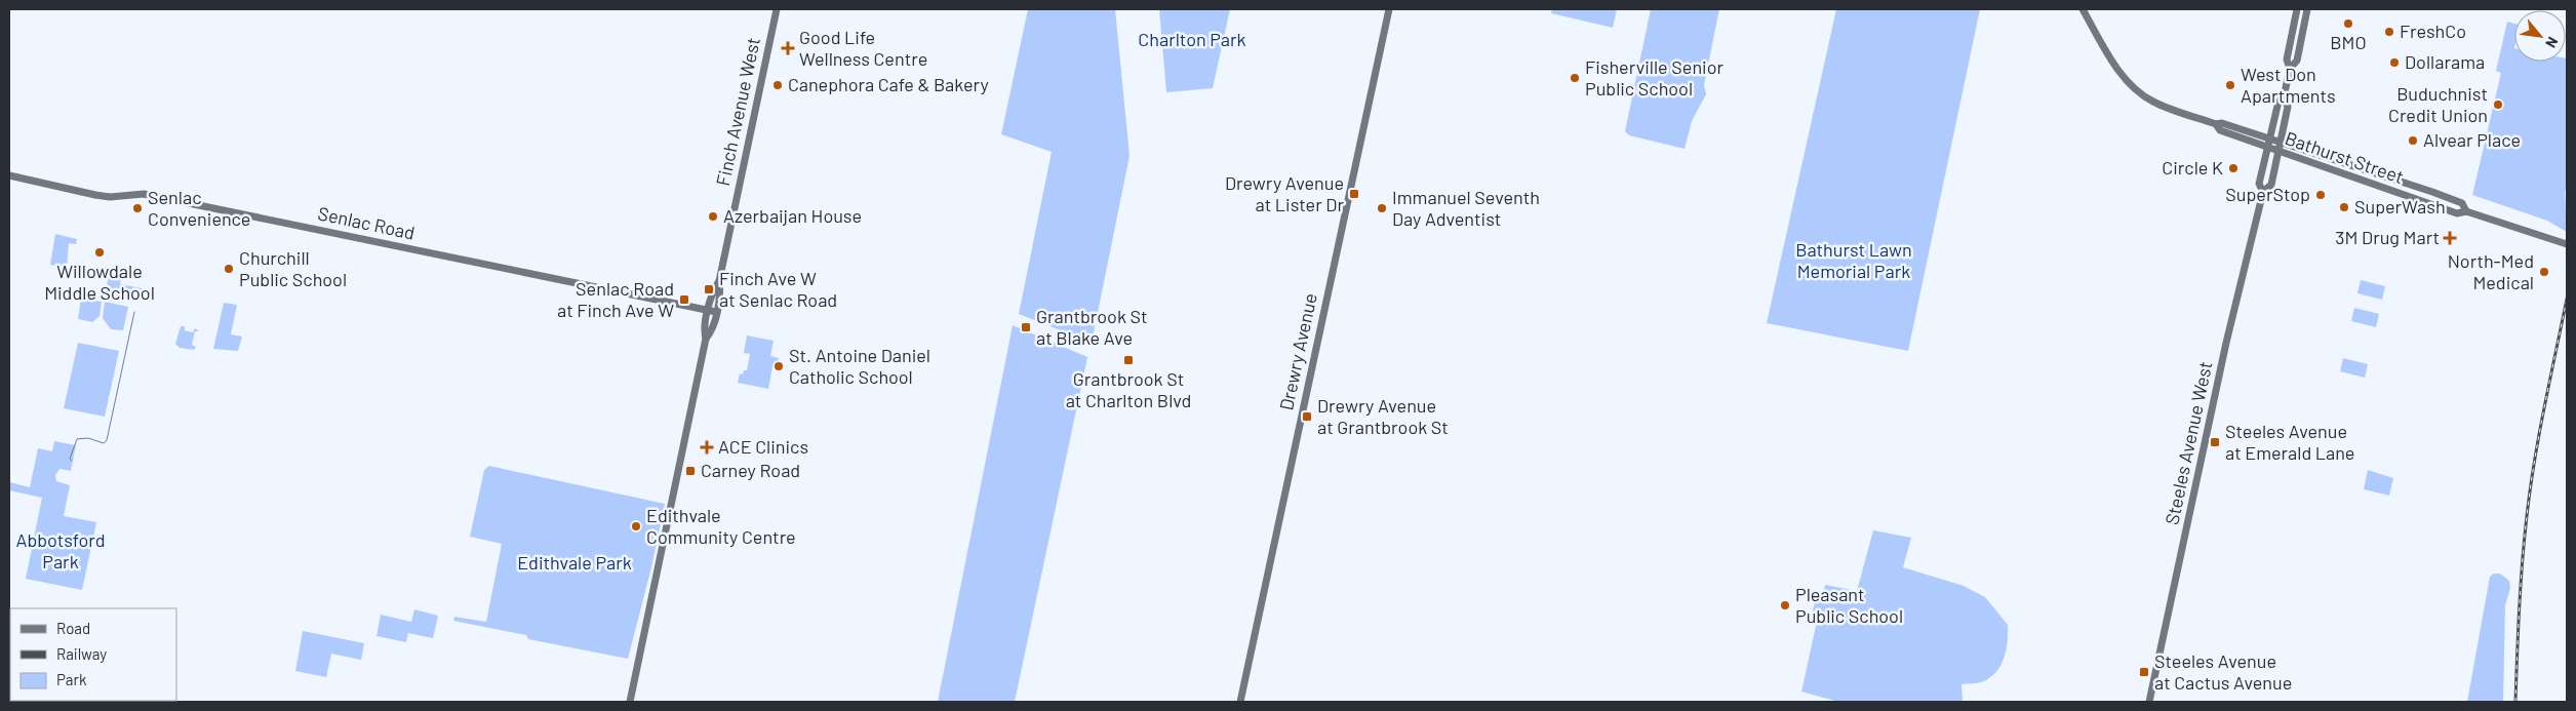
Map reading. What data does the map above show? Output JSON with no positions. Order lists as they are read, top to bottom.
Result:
{
  "streets": {
    "main road": [
      "Finch Avenue West",
      "Bathurst Street",
      "Senlac Road",
      "Drewry Avenue",
      "Steeles Avenue West"
    ]
  },
  "crossings": [
    ["Finch Avenue West", "Senlac Road"],
    ["Bathurst Street", "Steeles Avenue West"]
  ],
  "parks": [
    "Charlton Park",
    "Bathurst Lawn Memorial Park",
    "Abbotsford Park",
    "Edithvale Park"
  ],
  "places": {
    "other": [
      "BMO",
      "FreshCo",
      "Dollarama",
      "Fisherville Senior Public School",
      "Canephora Cafe & Bakery",
      "West Don Apartments",
      "Buduchnist Credit Union",
      "Alvear Place",
      "Circle K",
      "SuperStop",
      "SuperWash",
      "Senlac Convenience",
      "Immanuel Seventh Day Adventist",
      "Azerbaijan House",
      "Willowdale Middle School",
      "Churchill Public School",
      "North-Med Medical",
      "St. Antoine Daniel Catholic School",
      "Edithvale Community Centre",
      "Pleasant Public School"
    ],
    "health": ["Good Life Wellness Centre", "3M Drug Mart", "ACE Clinics"],
    "transit": [
      "Drewry Avenue at Lister Dr",
      "Finch Ave W at Senlac Road",
      "Senlac Road at Finch Ave W",
      "Grantbrook St at Blake Ave",
      "Grantbrook St at Charlton Blvd",
      "Drewry Avenue at Grantbrook St",
      "Steeles Avenue at Emerald Lane",
      "Carney Road",
      "Steeles Avenue at Cactus Avenue"
    ]
  },
  "legend": ["Road", "Railway", "Park"],
  "north": "bottom right"
}
